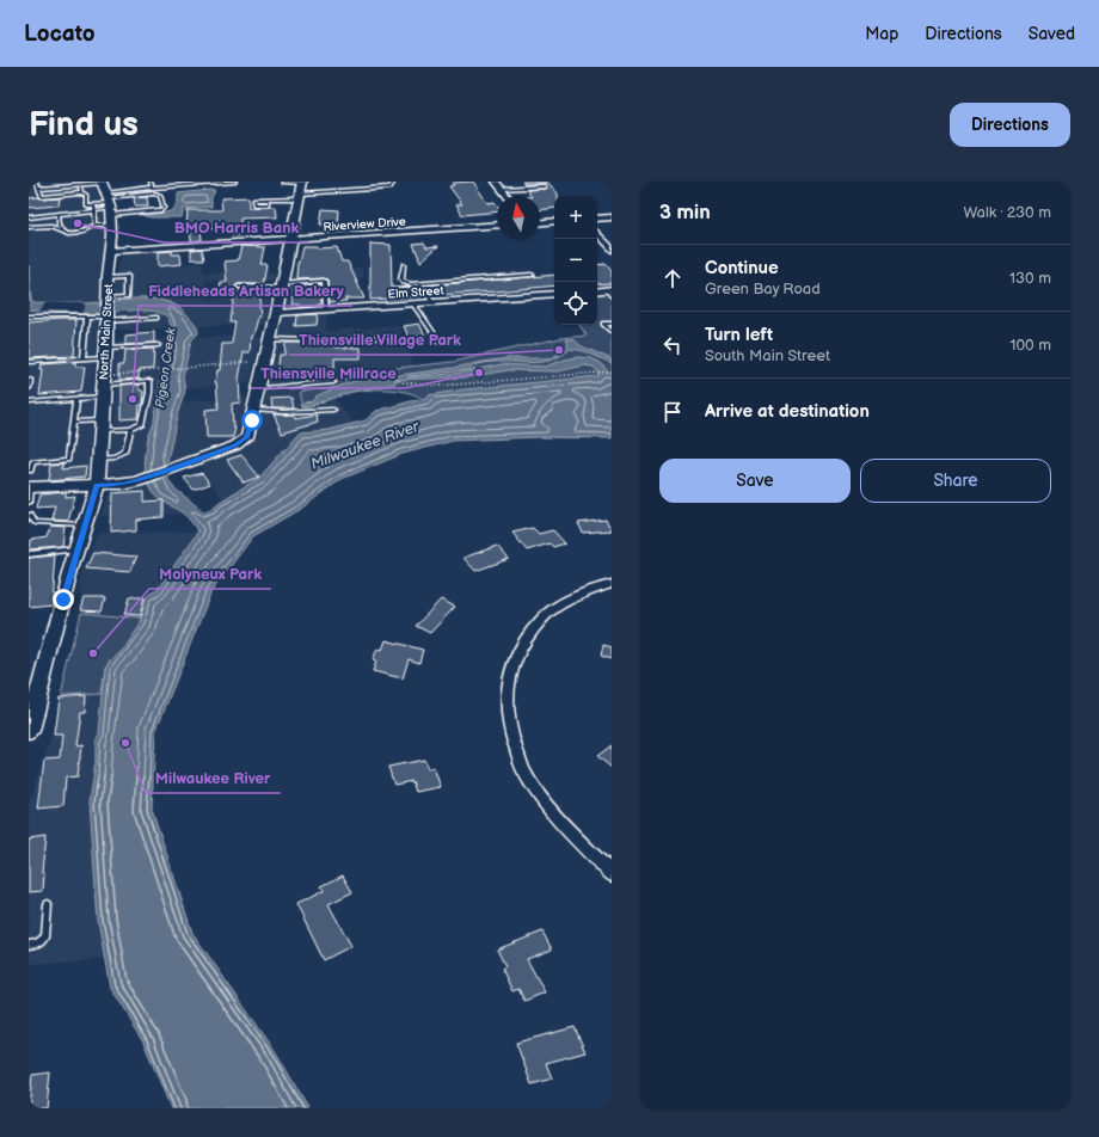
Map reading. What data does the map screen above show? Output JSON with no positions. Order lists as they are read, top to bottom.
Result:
{
  "streets": {
    "main road": ["North Main Street"],
    "street": ["Riverview Drive", "Elm Street"]
  },
  "crossings": [
    ["Riverview Drive", "North Main Street"]
  ],
  "water": ["Pigeon Creek", "Milwaukee River"],
  "places": [
    "BMO Harris Bank",
    "Thiensville Village Park",
    "Thiensville Millrace",
    "Fiddleheads Artisan Bakery",
    "Molyneux Park",
    "Milwaukee River"
  ],
  "north": "top",
  "page": {
    "header": "Locato",
    "nav": ["Map", "Directions", "Saved"],
    "buttons": [
      "Directions",
      ["Save", "Share"]
    ],
    "title": "Find us",
    "heading": ["3 min", "Walk · 230 m"],
    "map_buttons": ["+", "−"],
    "list": [
      ["Continue", "Green Bay Road", "130 m"],
      ["Turn left", "South Main Street", "100 m"],
      "Arrive at destination"
    ]
  }
}
